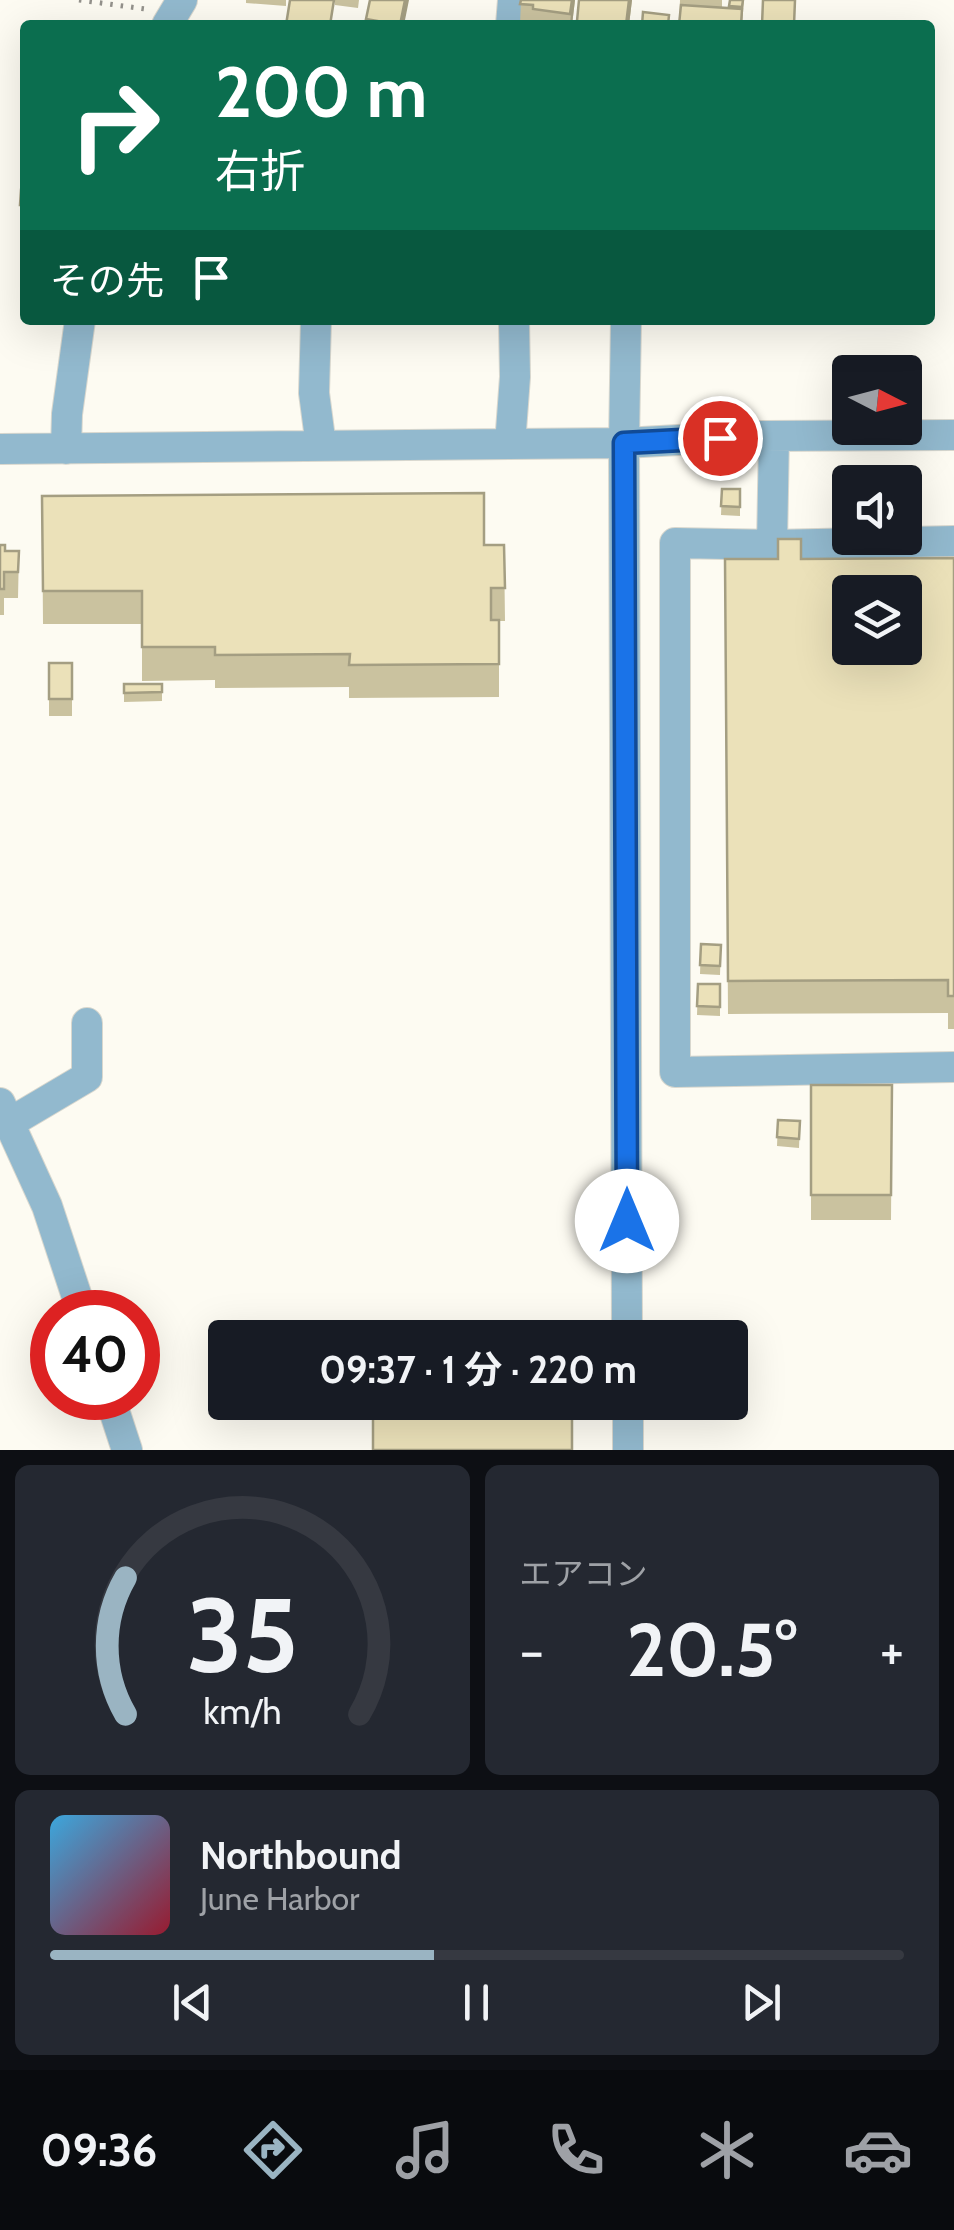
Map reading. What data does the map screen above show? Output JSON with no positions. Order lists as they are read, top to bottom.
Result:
{
  "north": "right",
  "page": {
    "turn": ["200 m", "右折"],
    "then": "その先",
    "limit": "40",
    "trip": "09:37 · 1 分 · 220 m",
    "tile": "エアコン",
    "heat": ["−", "20.5°", "+"],
    "song": ["Northbound", "June Harbor"],
    "tabs": "09:36",
    "gauge": ["35", "km/h"]
  }
}
